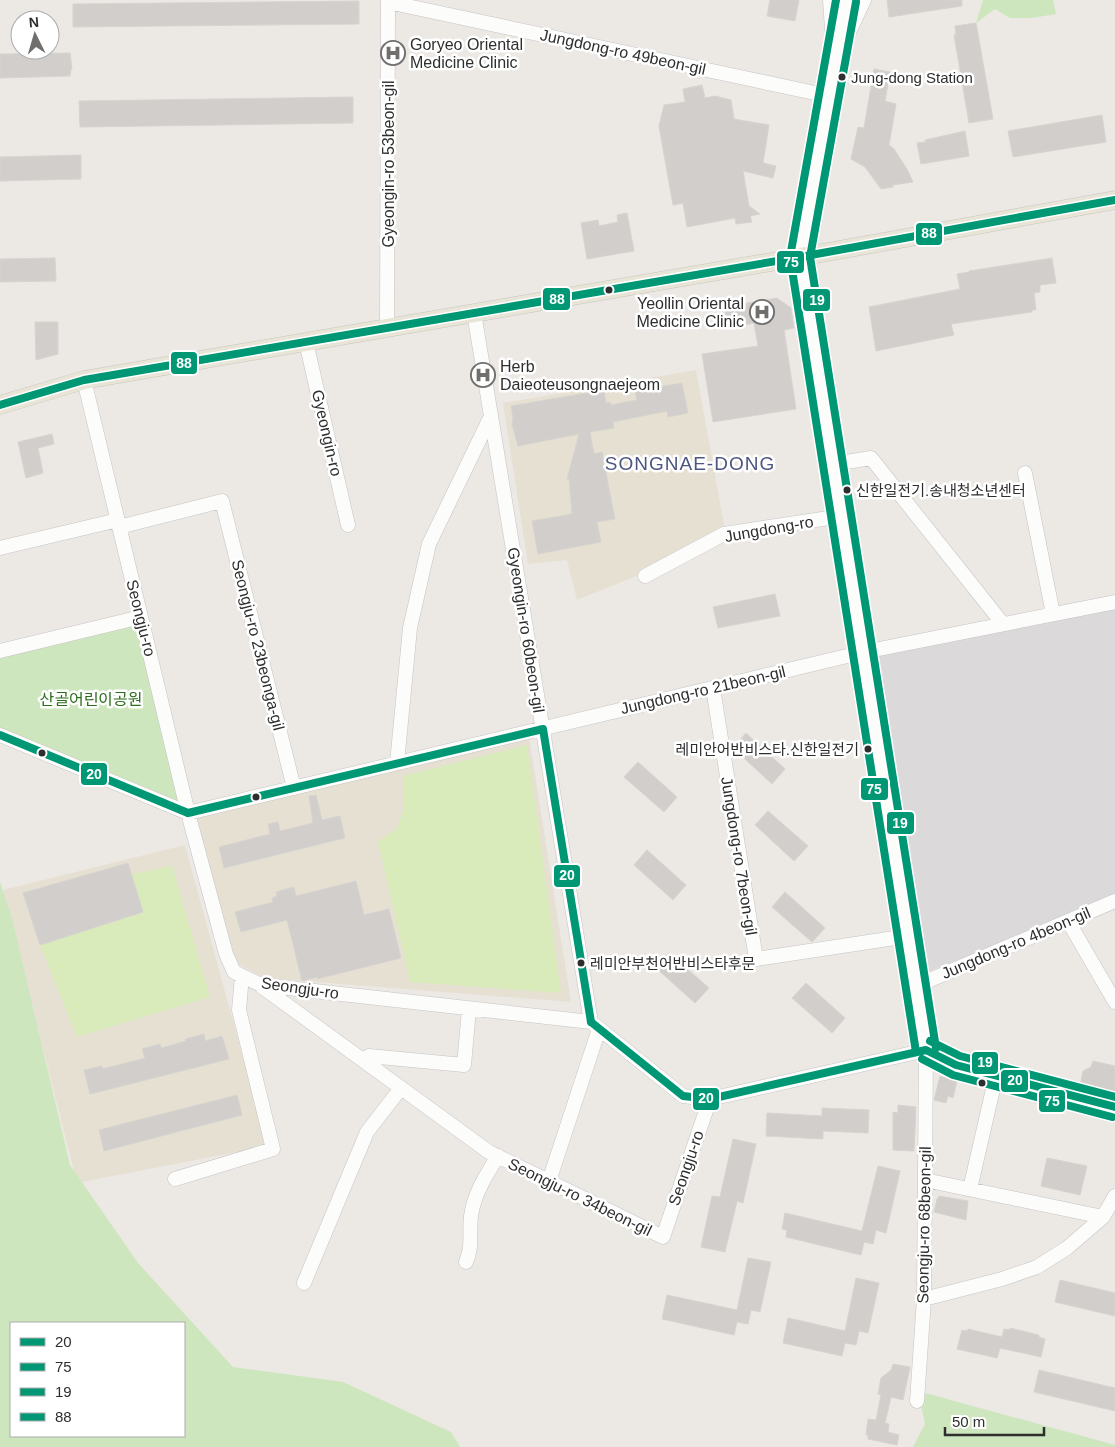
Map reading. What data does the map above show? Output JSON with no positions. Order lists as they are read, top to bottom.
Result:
{
  "streets": {
    "street": [
      "Jungdong-ro 49beon-gil",
      "Gyeongin-ro 53beon-gil",
      "Gyeongin-ro",
      "Jungdong-ro",
      "Seongju-ro",
      "Gyeongin-ro 60beon-gil",
      "Seongju-ro 23beonga-gil",
      "Jungdong-ro 21beon-gil",
      "Jungdong-ro 7beon-gil",
      "Jungdong-ro 4beon-gil",
      "Seongju-ro 34beon-gil",
      "Seongju-ro 68beon-gil"
    ]
  },
  "crossings": [
    ["Jungdong-ro 49beon-gil", "Gyeongin-ro 53beon-gil"],
    ["Seongju-ro", "Gyeongin-ro 60beon-gil"],
    ["Seongju-ro", "Seongju-ro 23beonga-gil"],
    ["Seongju-ro", "Jungdong-ro 21beon-gil"],
    ["Seongju-ro", "Seongju-ro 34beon-gil"],
    ["Gyeongin-ro 60beon-gil", "Jungdong-ro 21beon-gil"],
    ["Seongju-ro 23beonga-gil", "Jungdong-ro 21beon-gil"],
    ["Jungdong-ro 21beon-gil", "Jungdong-ro 7beon-gil"]
  ],
  "districts": ["SONGNAE-DONG"],
  "parks": ["산골어린이공원"],
  "places": {
    "hospital": ["Goryeo Oriental Medicine Clinic", "Yeollin Oriental Medicine Clinic", "Herb Daieoteusongnaejeom"],
    "other": [
      "Jung-dong Station",
      "신한일전기.송내청소년센터",
      "레미안어반비스타.신한일전기",
      "레미안부천어반비스타후문"
    ]
  },
  "lines": [
    "transit line 75",
    "transit line 19",
    "transit line 88",
    "transit line 20"
  ],
  "legend": [
    "20",
    "75",
    "19",
    "88"
  ],
  "scale_bar": "50 m",
  "north": "top"
}
